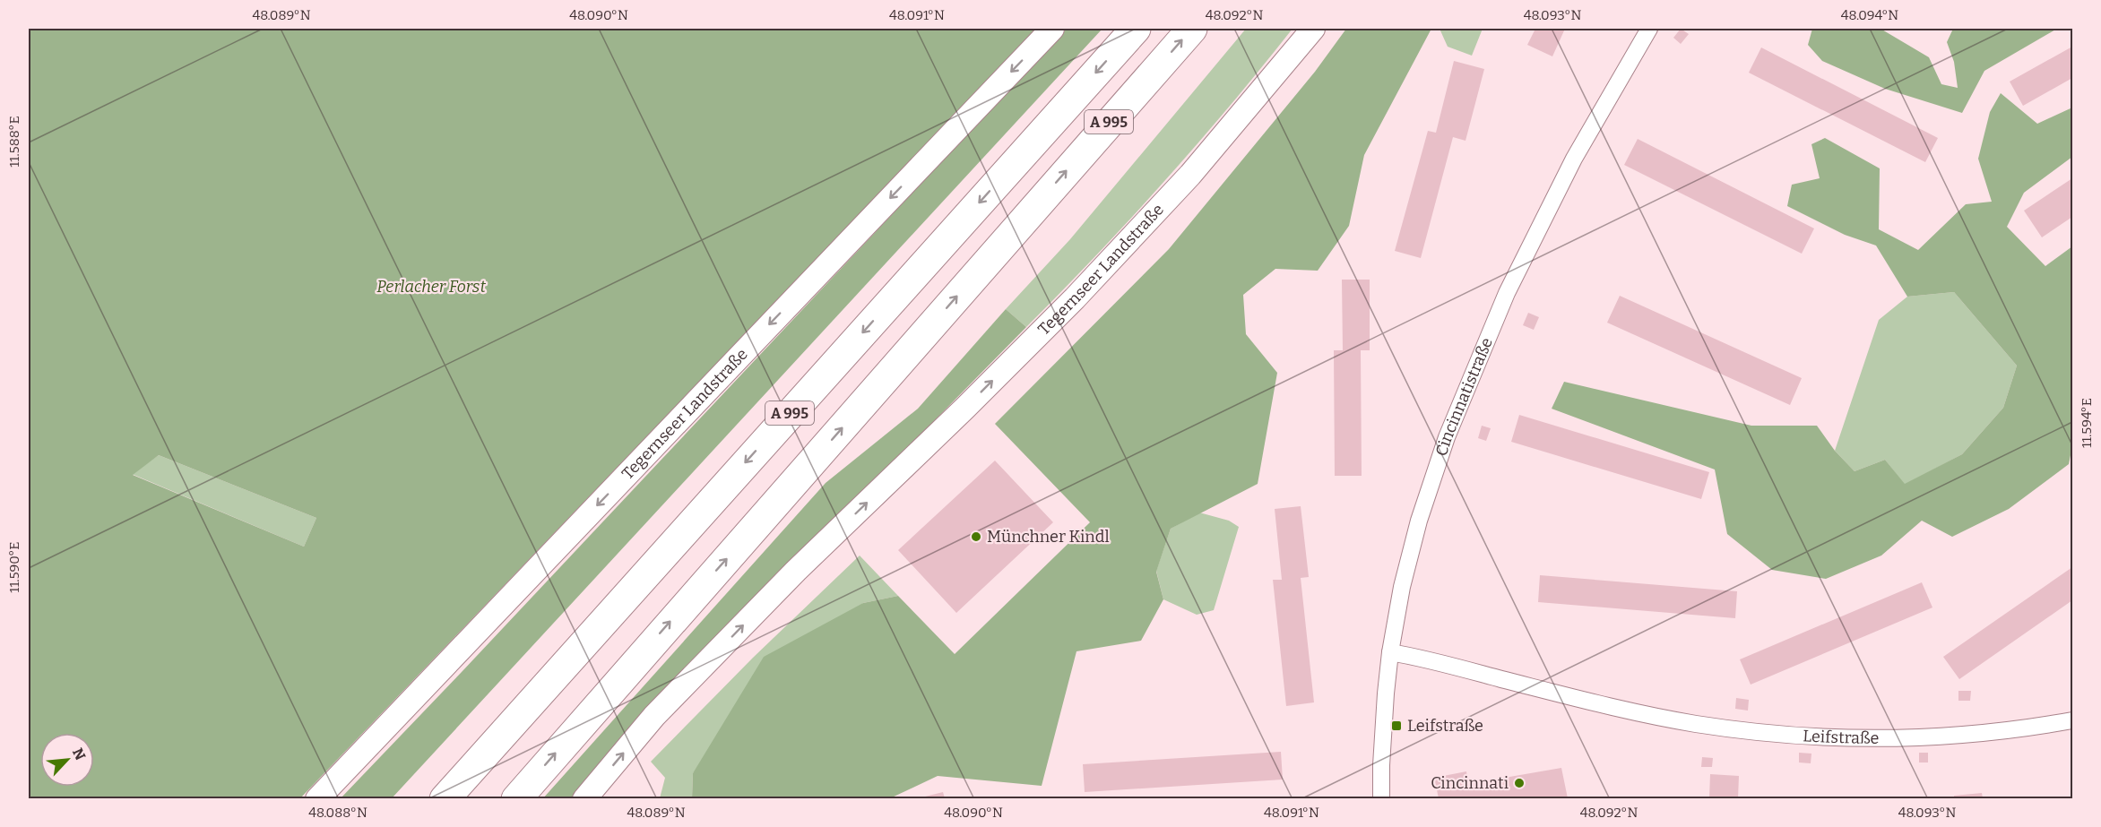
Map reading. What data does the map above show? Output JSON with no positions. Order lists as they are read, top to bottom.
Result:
{
  "streets": {
    "highway": ["A 995"],
    "main road": ["Tegernseer Landstraße"],
    "street": ["Cincinnatistraße", "Leifstraße"]
  },
  "crossings": [
    ["Cincinnatistraße", "Leifstraße"]
  ],
  "parks": ["Perlacher Forst"],
  "places": {
    "other": ["Münchner Kindl", "Cincinnati"],
    "transit": ["Leifstraße"]
  },
  "north": "top right",
  "coordinates": [
    "48.089°N",
    "48.090°N",
    "48.091°N",
    "48.092°N",
    "48.093°N",
    "48.094°N",
    "11.588°E",
    "11.594°E",
    "11.590°E",
    "48.088°N"
  ]
}
